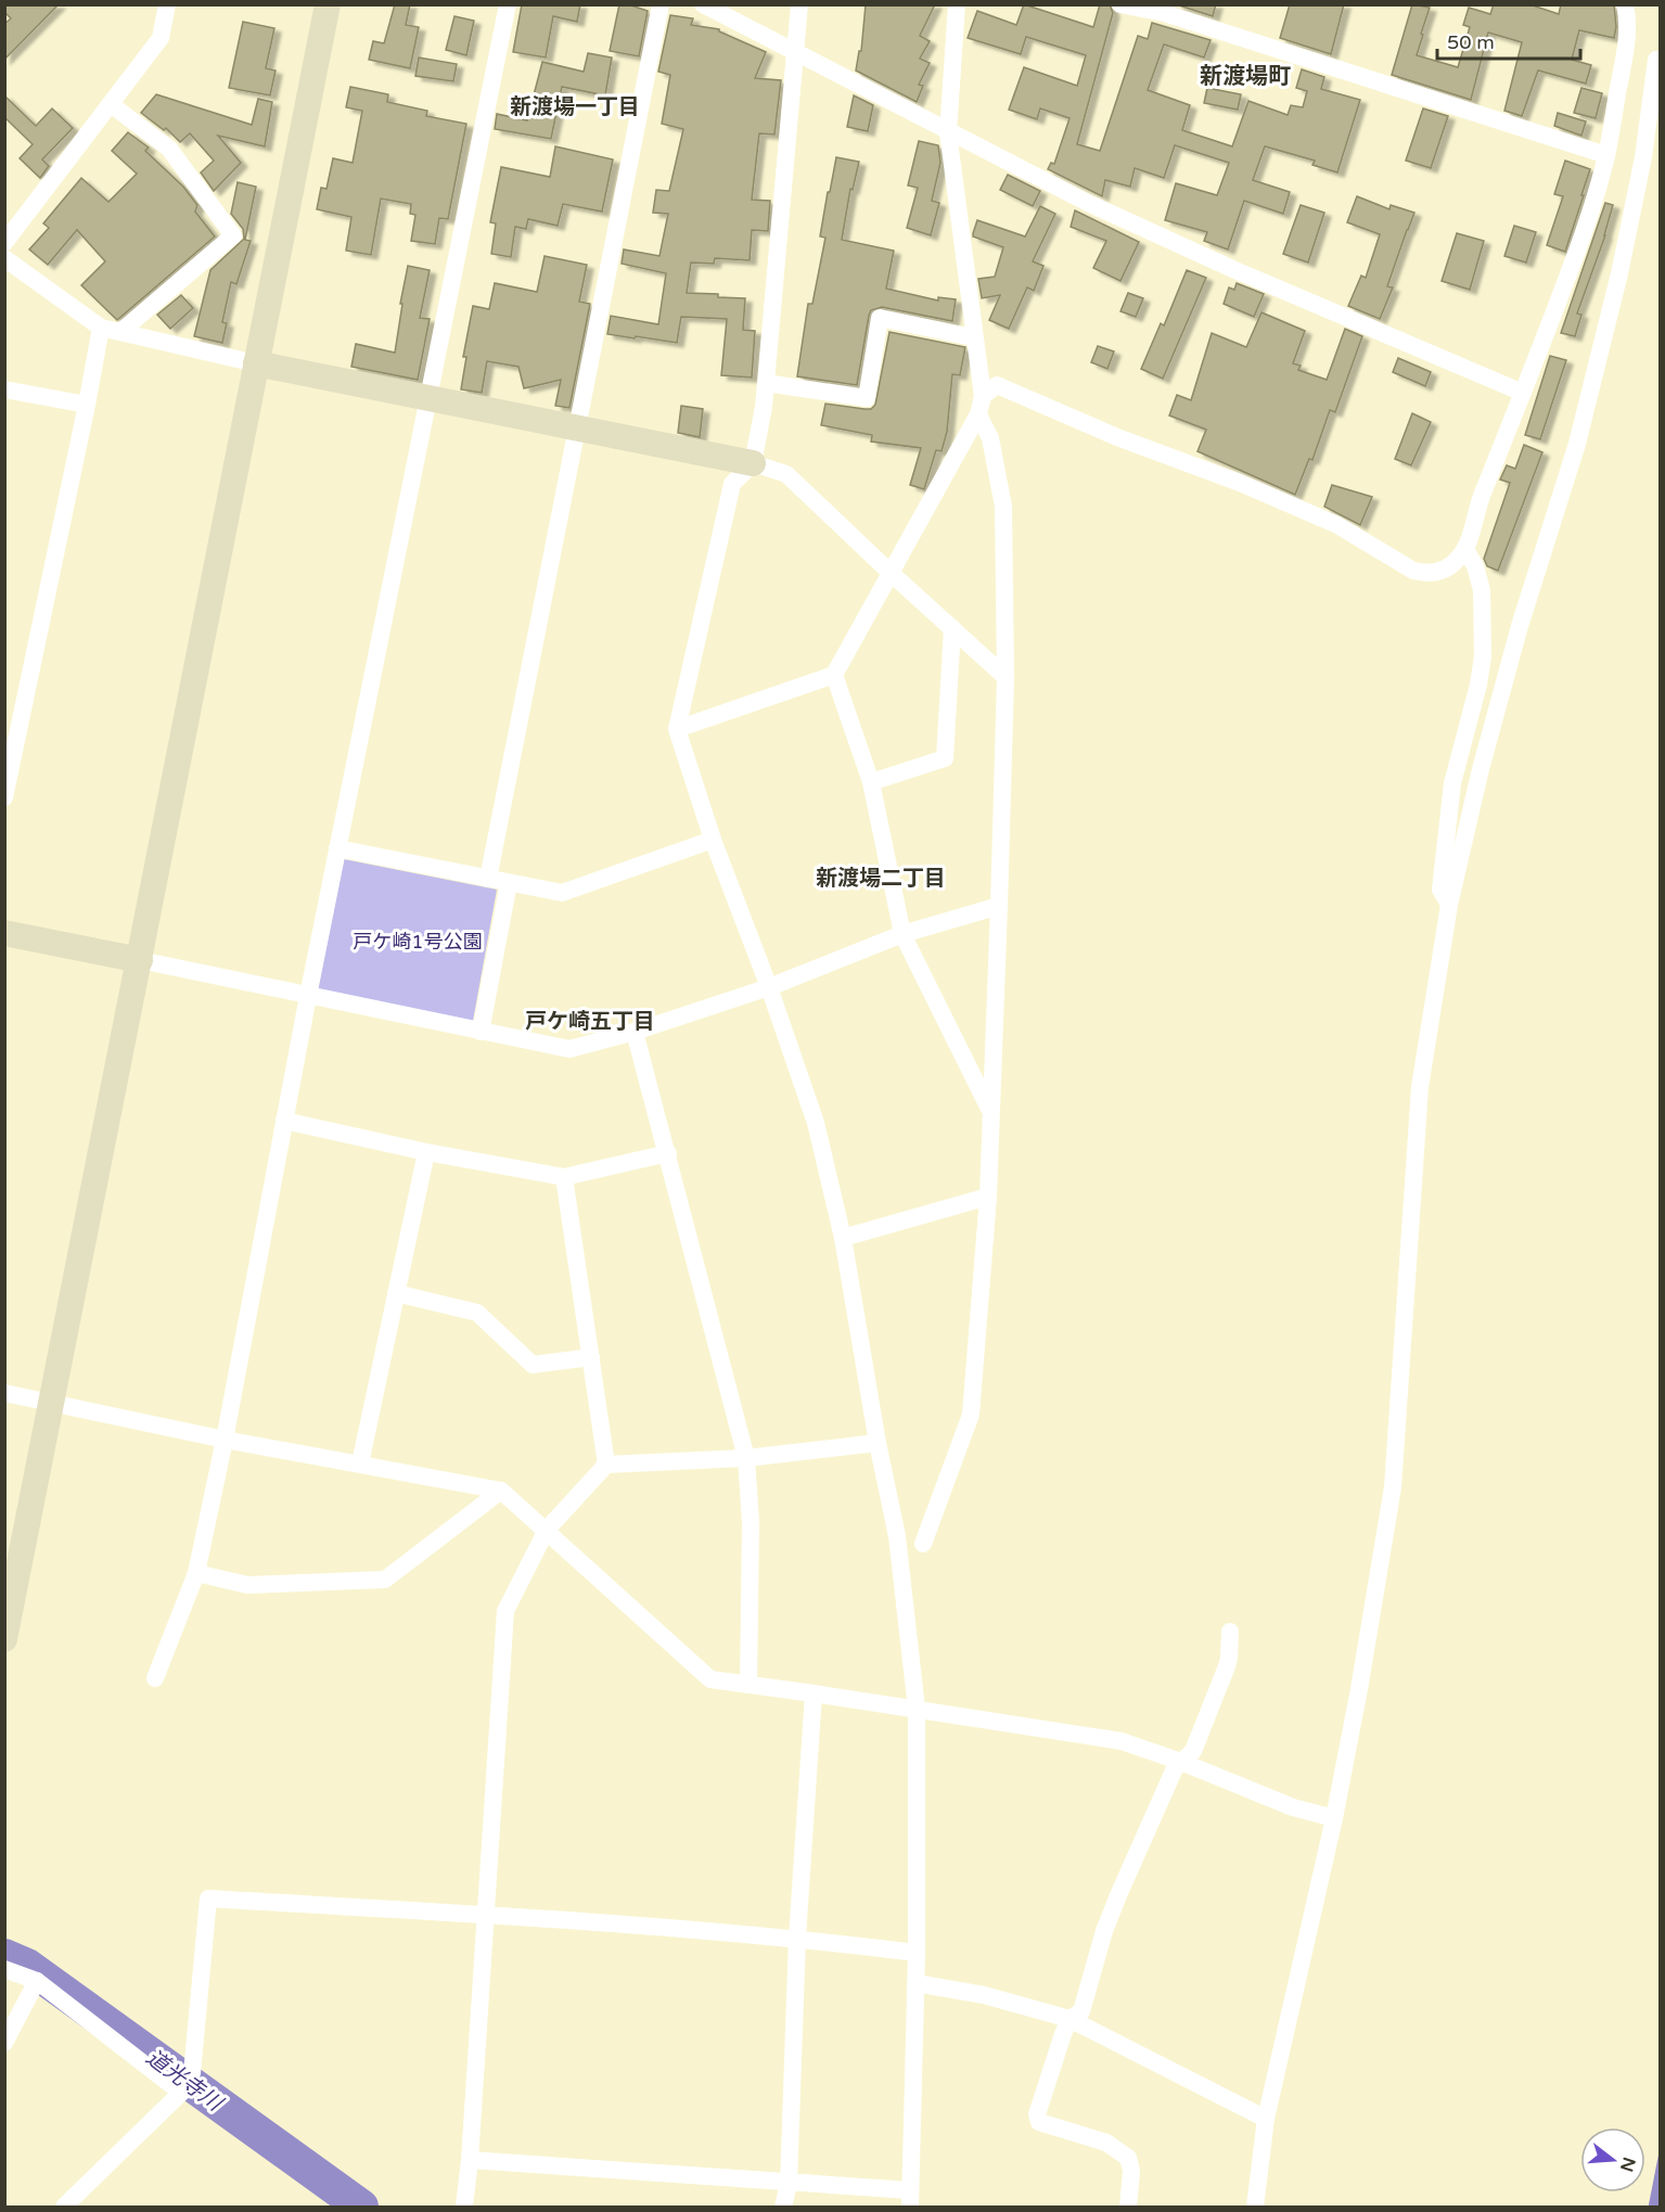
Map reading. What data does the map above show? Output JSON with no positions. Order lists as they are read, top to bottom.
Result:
{
  "districts": [
    "新渡場町",
    "新渡場一丁目",
    "新渡場二丁目",
    "戸ケ崎五丁目"
  ],
  "water": ["道光寺川"],
  "parks": ["戸ケ崎1号公園"],
  "scale_bar": "50 m",
  "north": "right"
}
